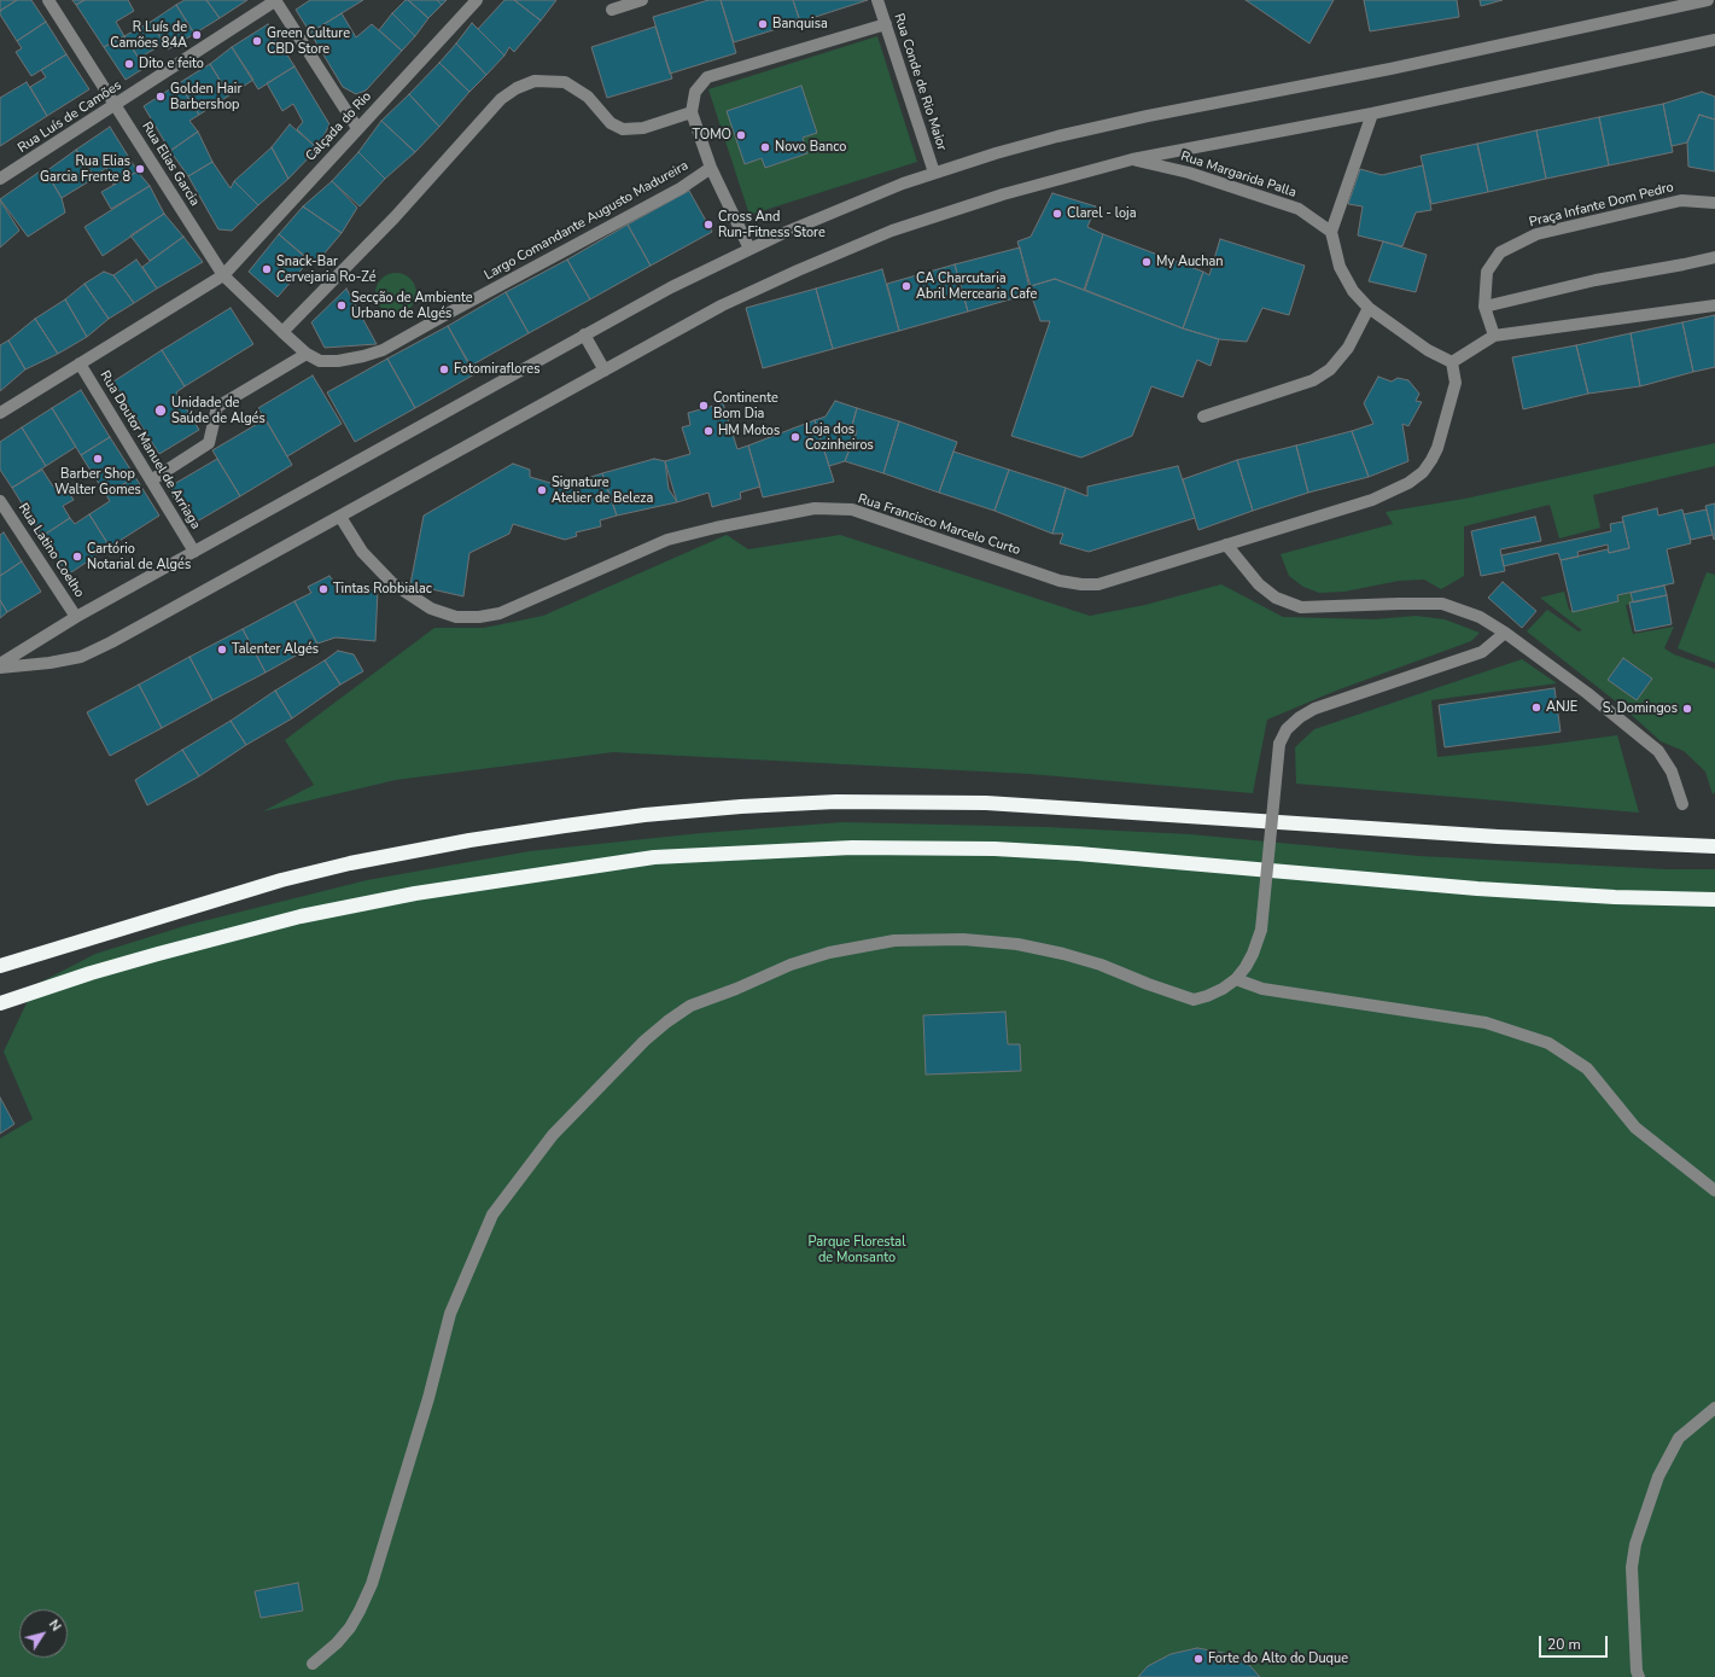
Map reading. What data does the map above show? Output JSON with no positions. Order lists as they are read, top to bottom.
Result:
{
  "streets": {
    "street": [
      "Rua Conde de Rio Maior",
      "Rua Luís de Camões",
      "Calçada do Rio",
      "Rua Elias Garcia",
      "Rua Margarida Palla",
      "Praça Infante Dom Pedro",
      "Largo Comandante Augusto Madureira",
      "Rua Doutor Manuel de Arriaga",
      "Rua Francisco Marcelo Curto",
      "Rua Latino Coelho"
    ]
  },
  "crossings": [
    ["Rua Luís de Camões", "Rua Elias Garcia"],
    ["Calçada do Rio", "Rua Elias Garcia"],
    ["Calçada do Rio", "Rua Doutor Manuel de Arriaga"],
    ["Rua Elias Garcia", "Rua Doutor Manuel de Arriaga"]
  ],
  "parks": ["Parque Florestal de Monsanto"],
  "places": [
    "Banquisa",
    "R Luís de Camões 84A",
    "Green Culture CBD Store",
    "Dito e feito",
    "Golden Hair Barbershop",
    "TOMO",
    "Novo Banco",
    "Rua Elias Garcia Frente 8",
    "Clarel - loja",
    "Cross And Run-Fitness Store",
    "My Auchan",
    "Snack-Bar Cervejaria Ro-Zé",
    "CA Charcutaria Abril Mercearia Cafe",
    "Secção de Ambiente Urbano de Algés",
    "Fotomiraflores",
    "Continente Bom Dia",
    "Unidade de Saúde de Algés",
    "HM Motos",
    "Loja dos Cozinheiros",
    "Barber Shop Walter Gomes",
    "Signature Atelier de Beleza",
    "Cartório Notarial de Algés",
    "Tintas Robbialac",
    "Talenter Algés",
    "ANJE",
    "S. Domingos",
    "Forte do Alto do Duque"
  ],
  "scale_bar": "20 m",
  "north": "top right"
}
